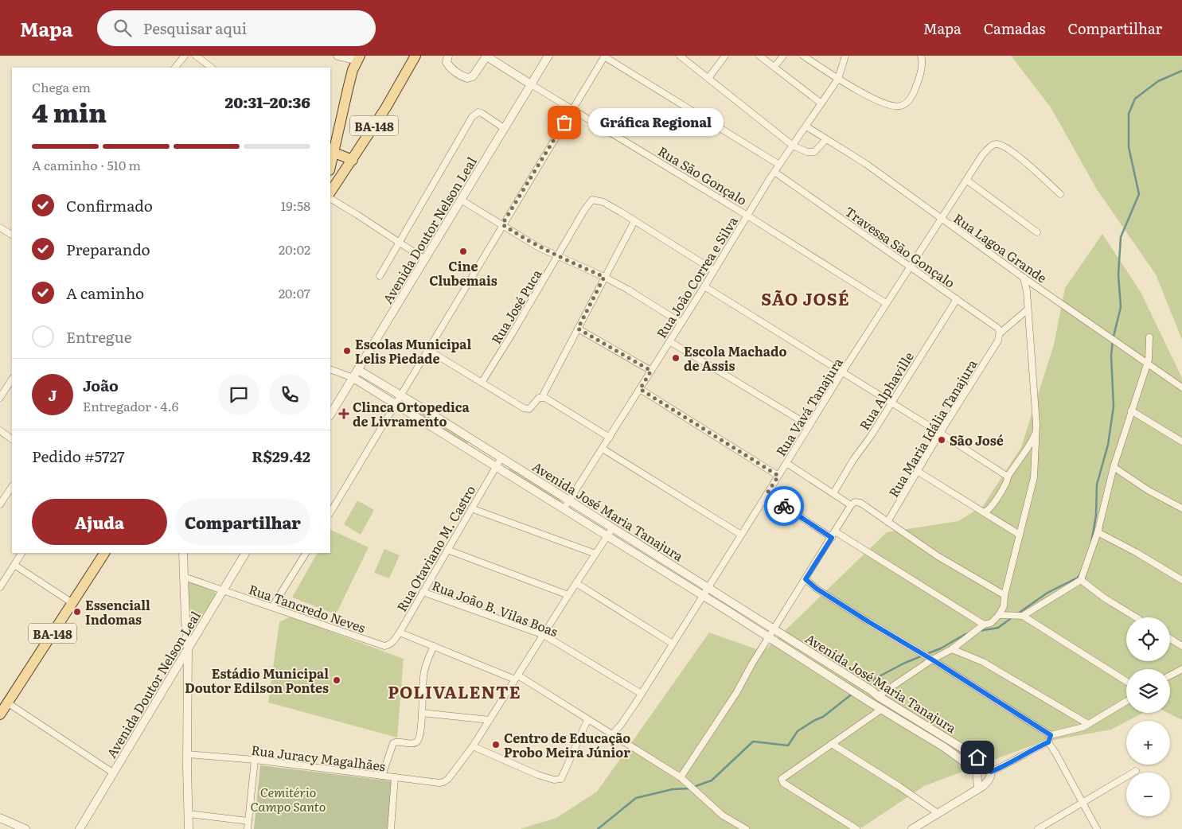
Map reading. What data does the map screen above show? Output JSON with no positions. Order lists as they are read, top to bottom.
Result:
{
  "streets": {
    "main road": ["BA-148"],
    "street": [
      "Rua São Gonçalo",
      "Avenida Doutor Nelson Leal",
      "Travessa São Gonçalo",
      "Rua Lagoa Grande",
      "Rua João Correa e Silva",
      "Rua José Puca",
      "Rua Alphaville",
      "Rua Vavá Tanajura",
      "Rua Maria Idália Tanajura",
      "Avenida José Maria Tanajura",
      "Rua Otaviano M. Castro",
      "Rua Tancredo Neves",
      "Rua João B. Vilas Boas",
      "Rua Juracy Magalhães"
    ]
  },
  "crossings": [
    ["Rua São Gonçalo", "Avenida Doutor Nelson Leal"],
    ["Rua São Gonçalo", "Rua João Correa e Silva"],
    ["Rua São Gonçalo", "Rua Vavá Tanajura"],
    ["Avenida Doutor Nelson Leal", "Avenida José Maria Tanajura"],
    ["Avenida Doutor Nelson Leal", "Rua Tancredo Neves"],
    ["Travessa São Gonçalo", "Rua João Correa e Silva"],
    ["Travessa São Gonçalo", "Rua Alphaville"],
    ["Travessa São Gonçalo", "Rua Vavá Tanajura"],
    ["Travessa São Gonçalo", "Rua Maria Idália Tanajura"],
    ["Rua Lagoa Grande", "Rua João Correa e Silva"],
    ["Rua Lagoa Grande", "Rua Vavá Tanajura"],
    ["Rua João Correa e Silva", "Avenida José Maria Tanajura"],
    ["Rua Vavá Tanajura", "Avenida José Maria Tanajura"],
    ["Rua Vavá Tanajura", "Rua João B. Vilas Boas"],
    ["Avenida José Maria Tanajura", "Rua Otaviano M. Castro"],
    ["Rua Otaviano M. Castro", "Rua Tancredo Neves"],
    ["Rua Otaviano M. Castro", "Rua João B. Vilas Boas"]
  ],
  "districts": ["SÃO JOSÉ", "POLIVALENTE"],
  "parks": ["Cemitério Campo Santo"],
  "places": {
    "other": [
      "Gráfica Regional",
      "Cine Clubemais",
      "Escolas Municipal Lelis Piedade",
      "Escola Machado de Assis",
      "São José",
      "Essenciall Indomas",
      "Estádio Municipal Doutor Edilson Pontes",
      "Centro de Educação Probo Meira Júnior"
    ],
    "health": ["Clinca Ortopedica de Livramento"]
  },
  "page": {
    "header": "Mapa",
    "search": "Pesquisar aqui",
    "nav": ["Mapa", "Camadas", "Compartilhar"],
    "heading": ["4 min", "Chega em", "20:31–20:36"],
    "panel": [
      "João",
      "Entregador · 4.6",
      "Pedido #5727",
      "R$29.42"
    ],
    "bubble": "Gráfica Regional",
    "bar": "A caminho · 510 m",
    "list": [
      ["Confirmado", "19:58"],
      ["Preparando", "20:02"],
      ["A caminho", "20:07"],
      "Entregue"
    ],
    "round": "J",
    "buttons": ["Ajuda", "Compartilhar"],
    "map_buttons": ["+", "−"]
  }
}
